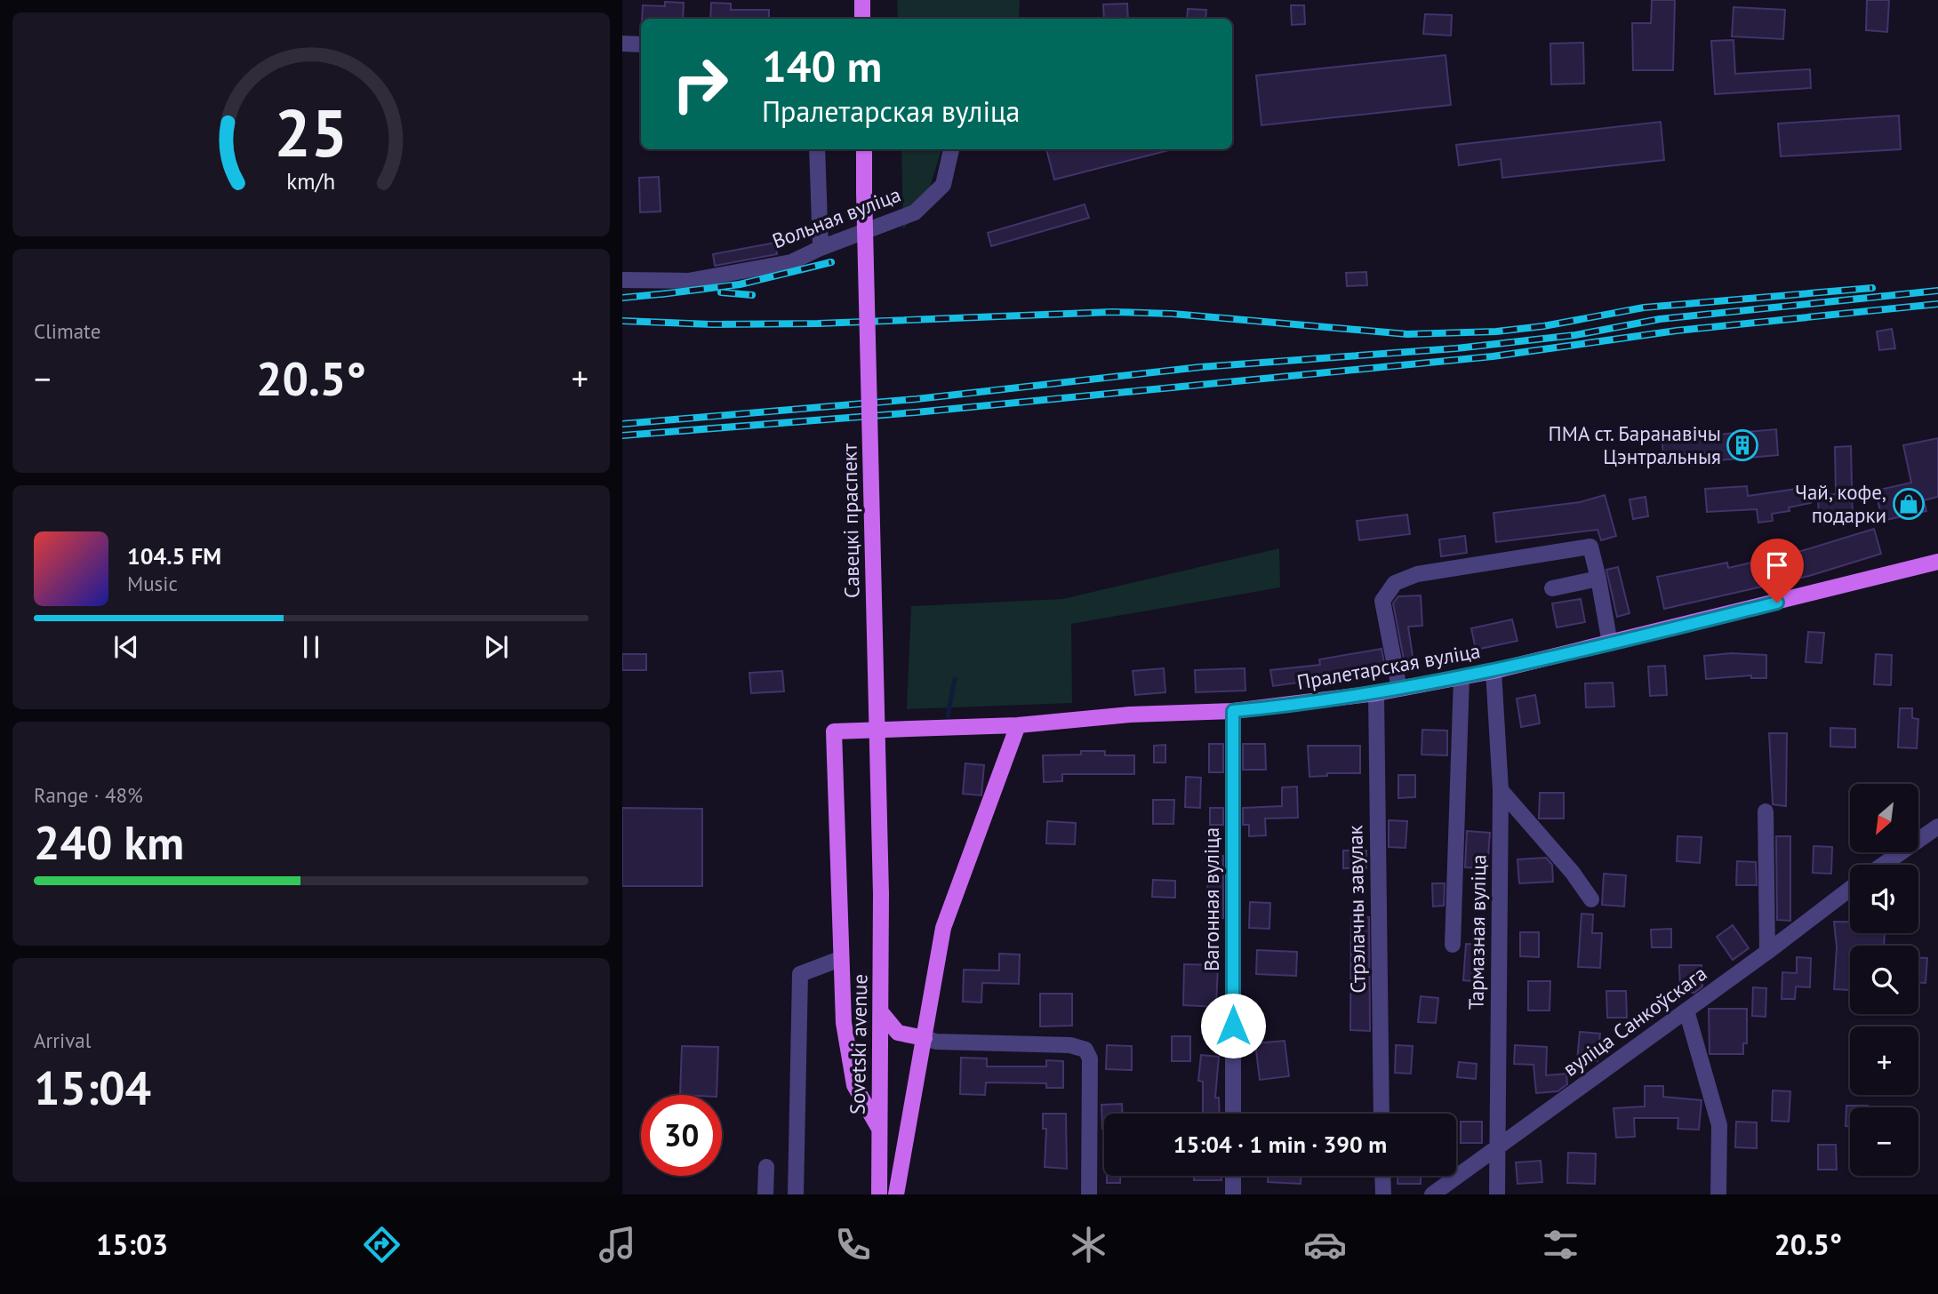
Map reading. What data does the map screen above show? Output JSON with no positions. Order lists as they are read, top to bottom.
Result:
{
  "streets": {
    "main road": ["Савецкі праспект", "Пралетарская вуліца", "Sovetski avenue"],
    "street": [
      "Вольная вуліца",
      "Вагонная вуліца",
      "Стрэлачны завулак",
      "Тармазная вуліца",
      "вуліца Санкоўскага"
    ]
  },
  "crossings": [
    ["Савецкі праспект", "Sovetski avenue"],
    ["Пралетарская вуліца", "Вагонная вуліца"],
    ["Пралетарская вуліца", "Стрэлачны завулак"],
    ["Пралетарская вуліца", "Тармазная вуліца"],
    ["Тармазная вуліца", "вуліца Санкоўскага"]
  ],
  "places": {
    "building": ["ПМА ст. Баранавічы Цэнтральныя"],
    "shop": ["Чай, кофе, подарки"]
  },
  "north": "bottom left",
  "page": {
    "turn": ["140 m", "Пралетарская вуліца"],
    "tile": [
      "Climate",
      ["Range · 48%", "240 km"],
      ["Arrival", "15:04"]
    ],
    "heat": ["−", "20.5°", "+"],
    "song": ["104.5 FM", "Music"],
    "map_buttons": ["+", "−"],
    "limit": "30",
    "trip": "15:04 · 1 min · 390 m",
    "tabs": ["15:03", "20.5°"],
    "gauge": ["25", "km/h"]
  }
}
